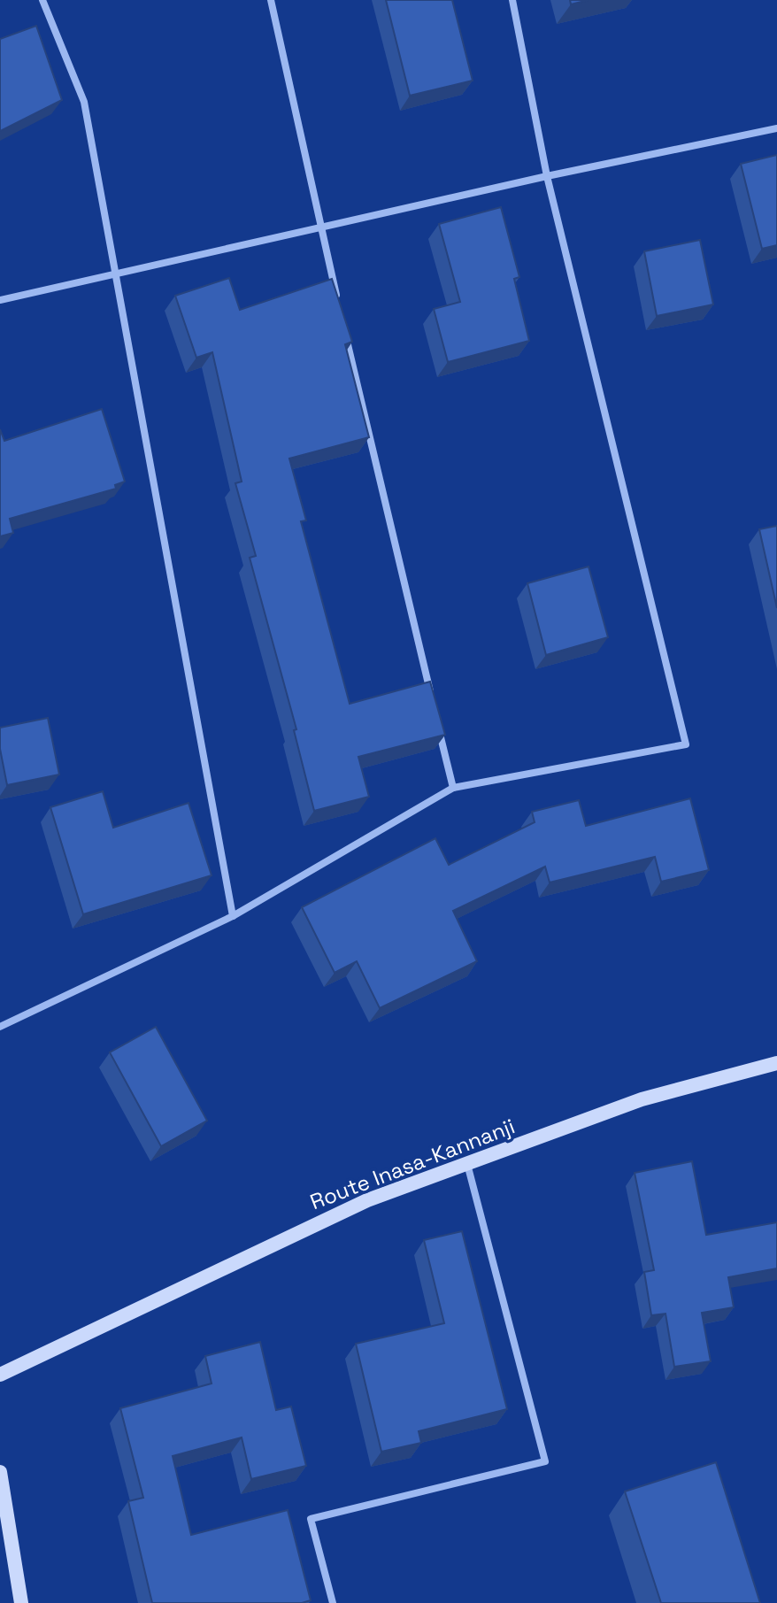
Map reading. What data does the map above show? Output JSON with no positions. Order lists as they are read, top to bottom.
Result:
{
  "streets": {
    "main road": ["Route Inasa-Kannanji"]
  }
}
